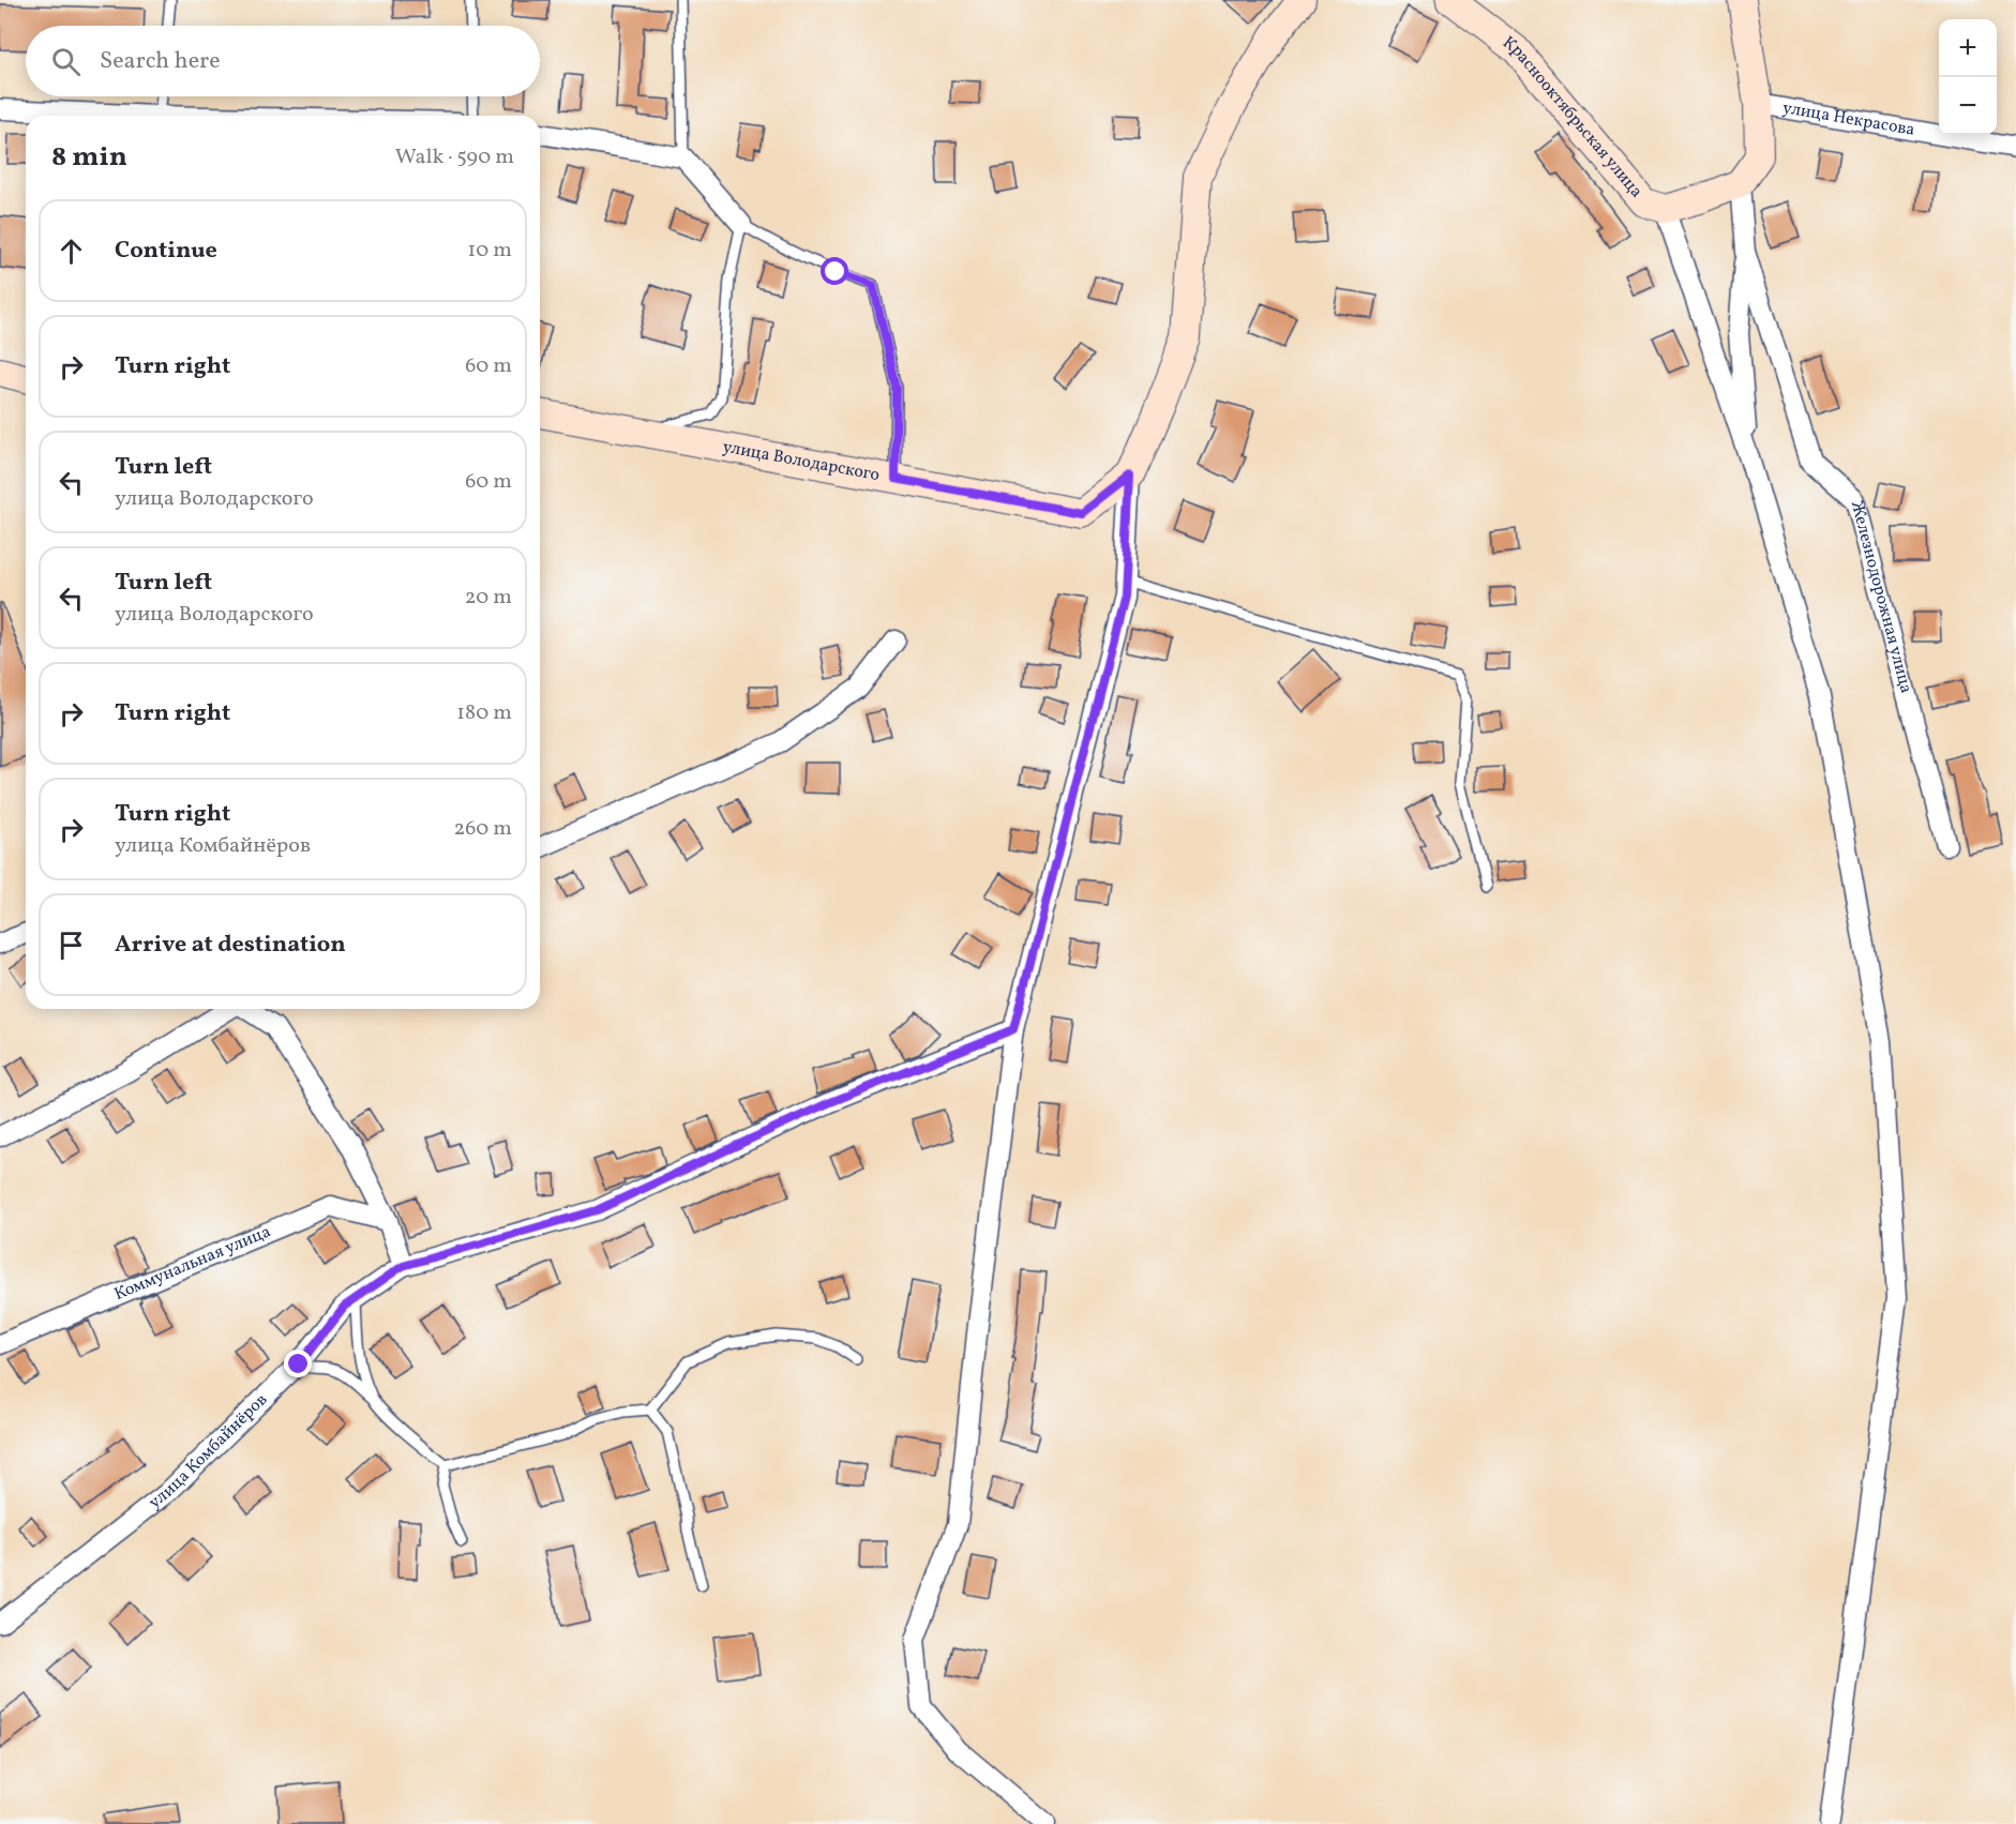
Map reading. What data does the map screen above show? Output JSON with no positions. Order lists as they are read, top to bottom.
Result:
{
  "streets": {
    "street": [
      "Краснооктябрьская улица",
      "улица Некрасова",
      "улица Володарского",
      "Железнодорожная улица",
      "Коммунальная улица",
      "улица Комбайнёров"
    ]
  },
  "crossings": [
    ["Краснооктябрьская улица", "Железнодорожная улица"]
  ],
  "page": {
    "map_buttons": ["+", "−"],
    "search": "Search here",
    "heading": ["8 min", "Walk · 590 m"],
    "list": [
      ["Continue", "10 m"],
      ["Turn right", "60 m"],
      ["Turn left", "улица Володарского", "60 m"],
      ["Turn left", "улица Володарского", "20 m"],
      ["Turn right", "180 m"],
      ["Turn right", "улица Комбайнёров", "260 m"],
      "Arrive at destination"
    ]
  }
}
